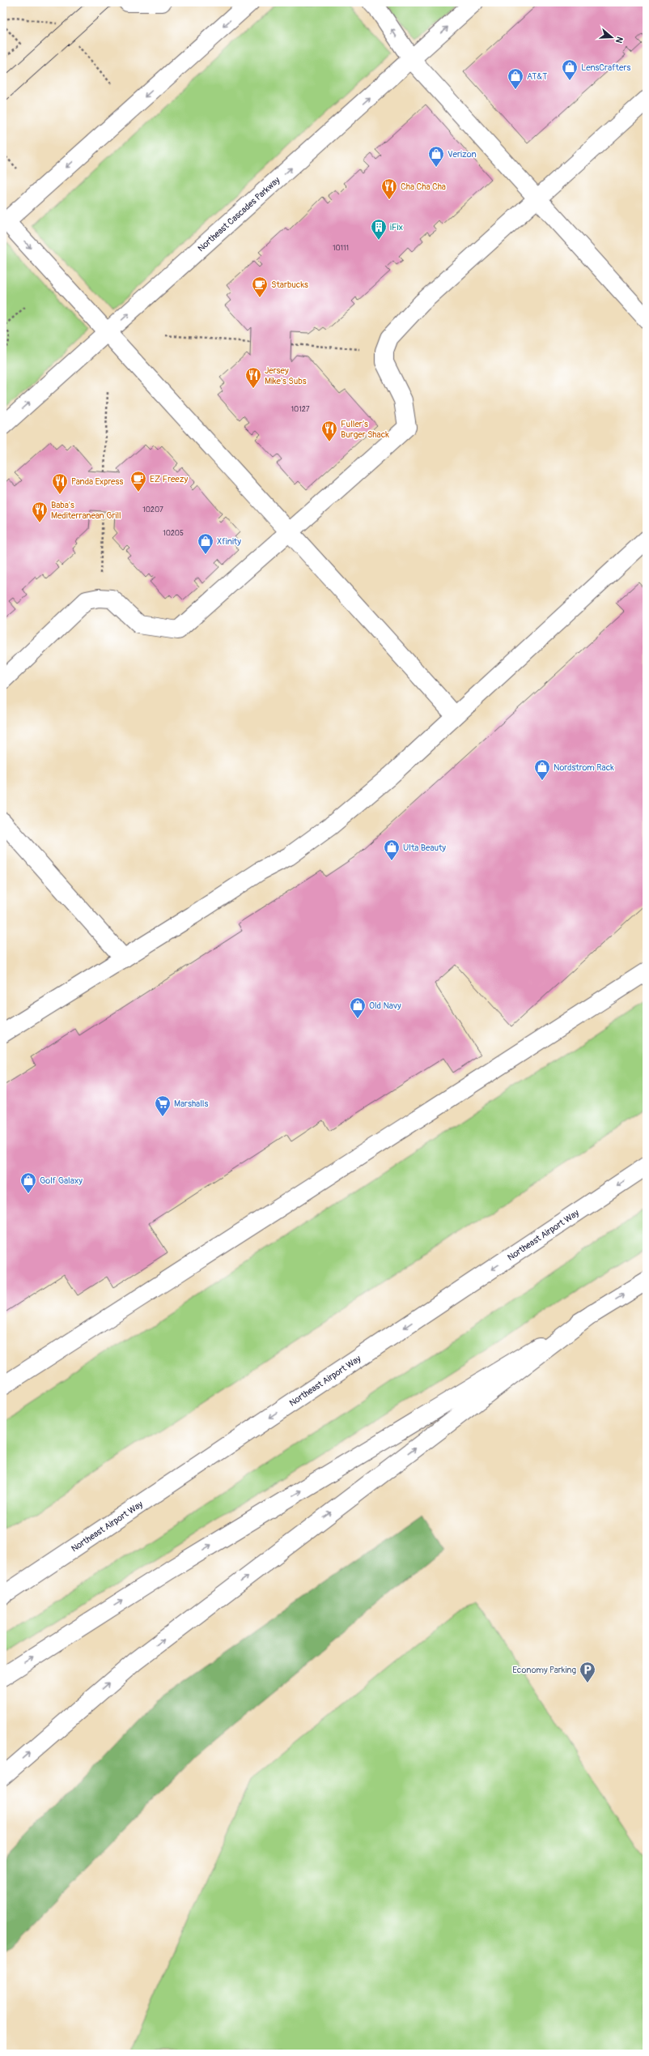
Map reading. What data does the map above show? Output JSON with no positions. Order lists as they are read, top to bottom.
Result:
{
  "streets": {
    "main road": ["Northeast Cascades Parkway", "Northeast Airport Way"]
  },
  "places": {
    "shop": [
      "LensCrafters",
      "AT&T",
      "Verizon",
      "Xfinity",
      "Nordstrom Rack",
      "Ulta Beauty",
      "Old Navy",
      "Golf Galaxy"
    ],
    "restaurant": [
      "Cha Cha Cha",
      "Jersey Mike's Subs",
      "Fuller’s Burger Shack",
      "Panda Express",
      "Baba's Mediterranean Grill"
    ],
    "building": ["iFix"],
    "cafe": ["Starbucks", "EZ Freezy"],
    "supermarket": ["Marshalls"],
    "parking": ["Economy Parking"]
  },
  "house_numbers": [
    "10111",
    "10127",
    "10207",
    "10205"
  ],
  "north": "right"
}
